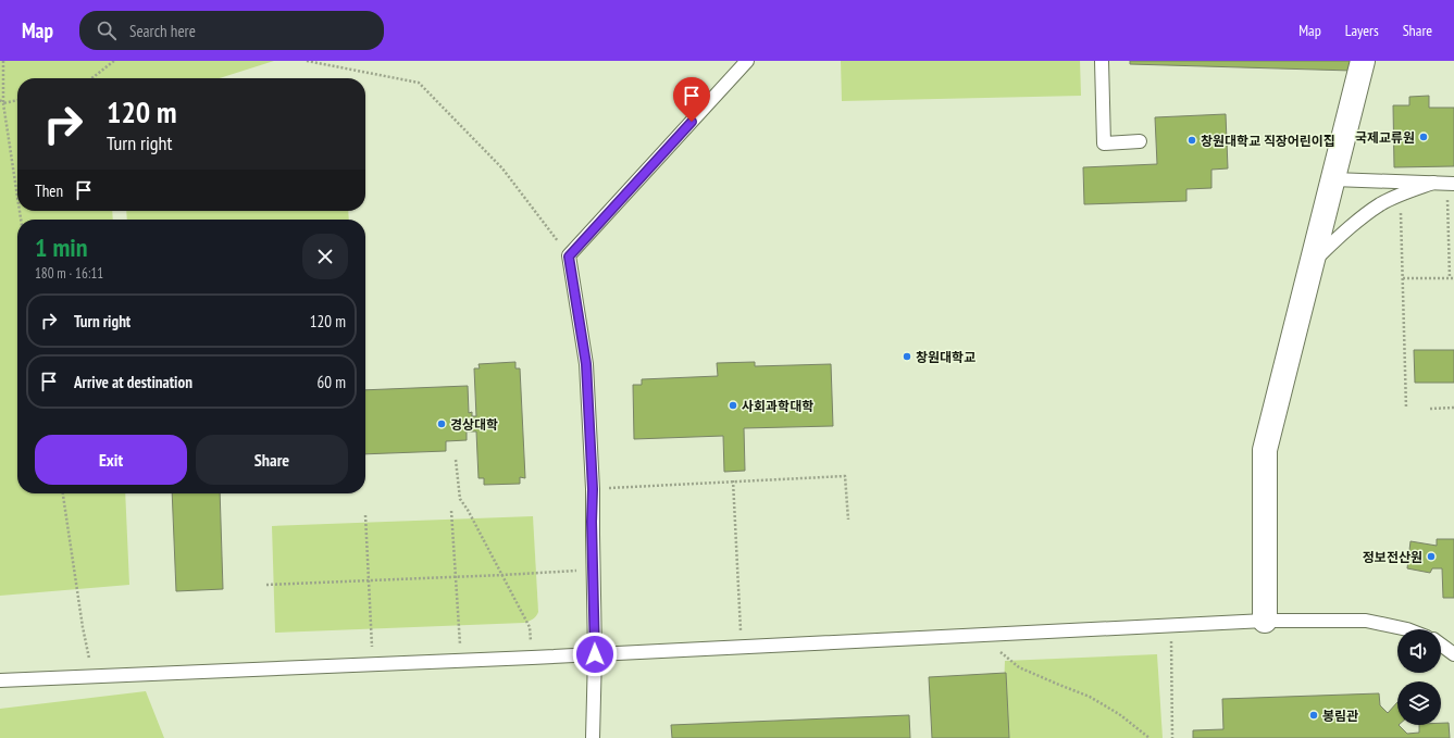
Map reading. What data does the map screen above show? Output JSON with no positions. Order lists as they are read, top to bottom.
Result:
{
  "places": [
    "국제교류원",
    "창원대학교 직장어린이집",
    "창원대학교",
    "사회과학대학",
    "경상대학",
    "정보전산원",
    "봉림관"
  ],
  "page": {
    "header": "Map",
    "search": "Search here",
    "nav": ["Map", "Layers", "Share"],
    "turn": ["120 m", "Turn right"],
    "then": "Then",
    "heading": ["1 min", "180 m · 16:11"],
    "list": [
      {
        "name": "Turn right",
        "value": "120 m"
      },
      {
        "name": "Arrive at destination",
        "value": "60 m"
      }
    ],
    "buttons": ["Exit", "Share"]
  }
}
